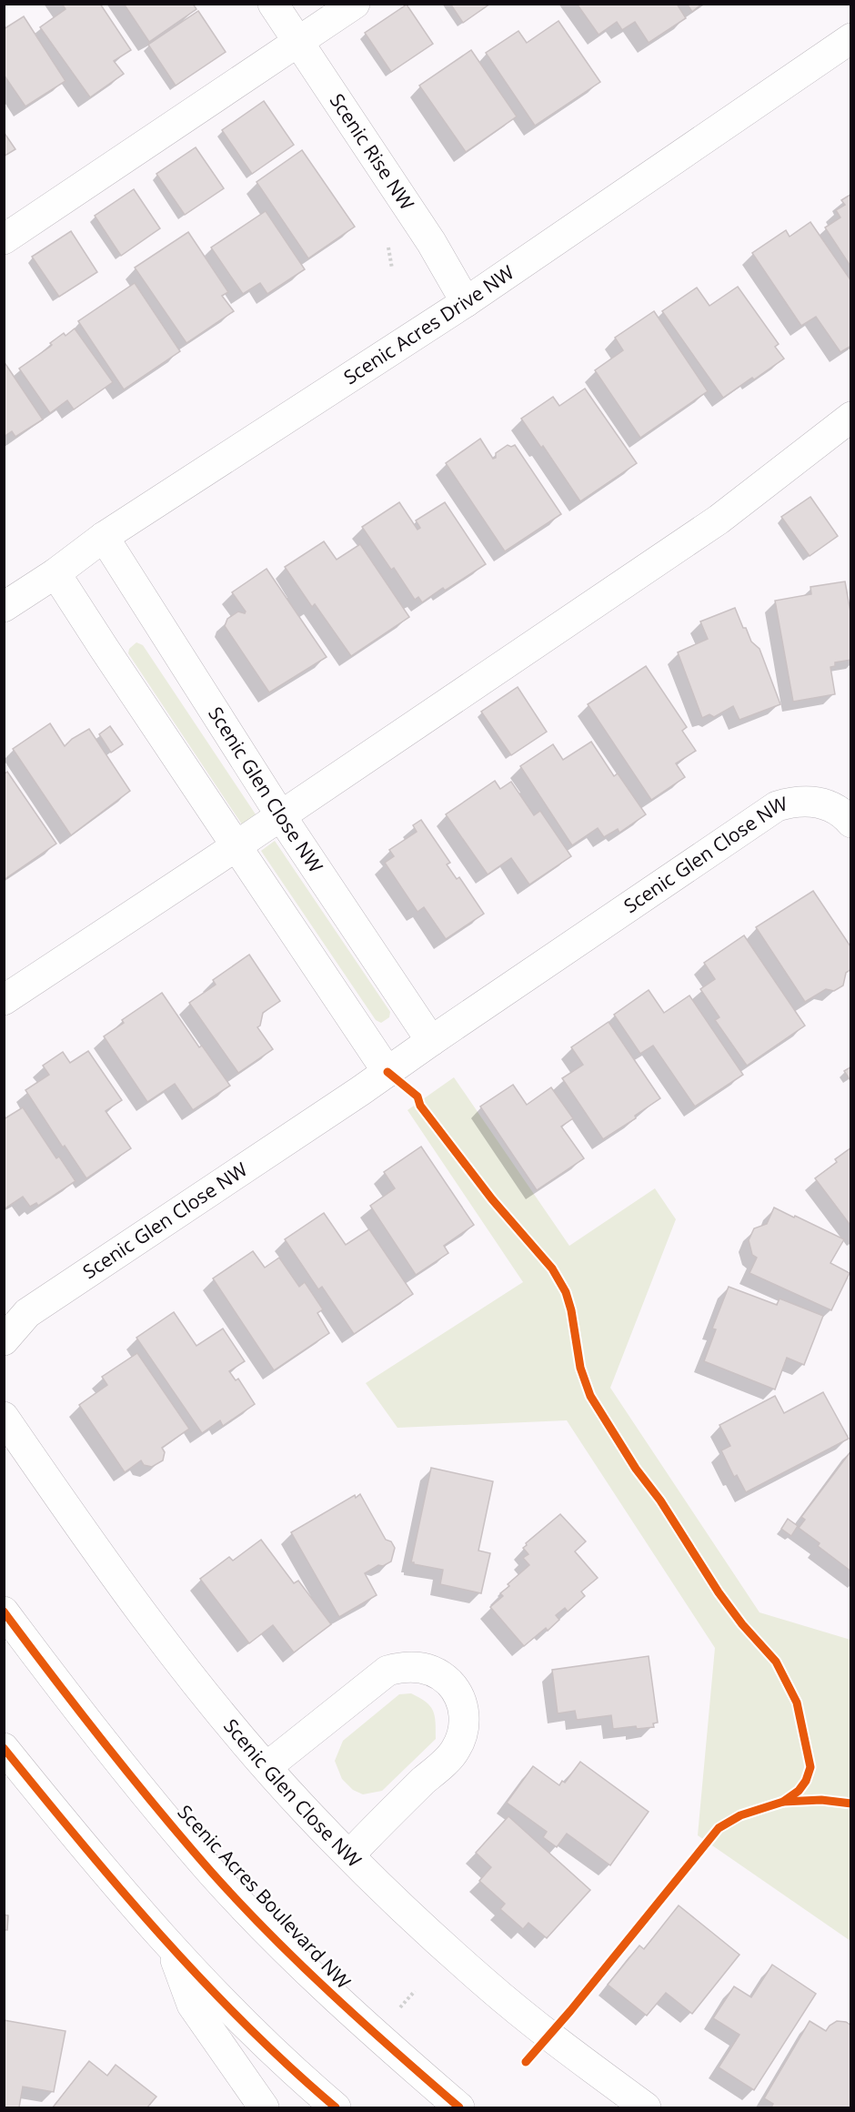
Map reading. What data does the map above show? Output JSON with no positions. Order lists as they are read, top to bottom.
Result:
{
  "streets": {
    "street": [
      "Scenic Rise NW",
      "Scenic Acres Drive NW",
      "Scenic Glen Close NW",
      "Scenic Acres Boulevard NW"
    ]
  },
  "crossings": [
    ["Scenic Rise NW", "Scenic Acres Drive NW"],
    ["Scenic Acres Drive NW", "Scenic Glen Close NW"]
  ]
}
